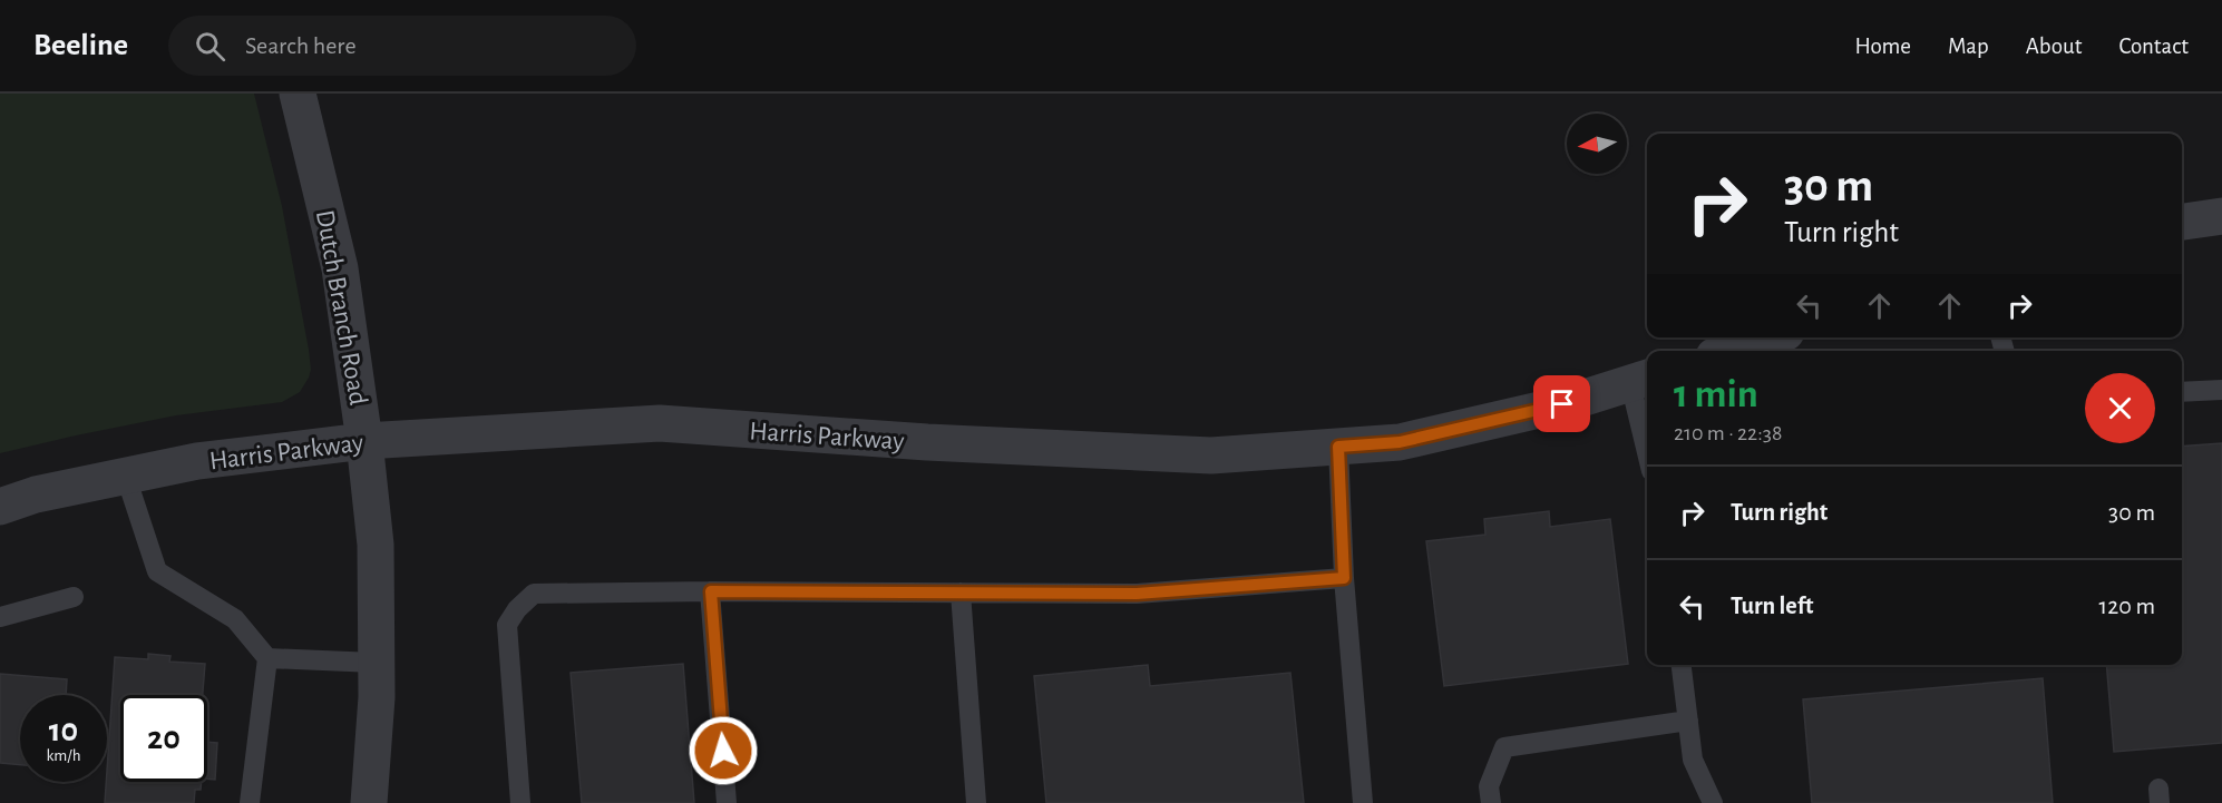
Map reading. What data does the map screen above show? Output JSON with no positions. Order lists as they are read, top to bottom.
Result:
{
  "streets": {
    "street": ["Dutch Branch Road", "Harris Parkway"]
  },
  "crossings": [
    ["Dutch Branch Road", "Harris Parkway"]
  ],
  "north": "left",
  "page": {
    "header": "Beeline",
    "search": "Search here",
    "nav": [
      "Home",
      "Map",
      "About",
      "Contact"
    ],
    "turn": ["30 m", "Turn right"],
    "heading": ["1 min", "210 m · 22:38"],
    "list": [
      {
        "name": "Turn right",
        "value": "30 m"
      },
      {
        "name": "Turn left",
        "value": "120 m"
      }
    ],
    "speed": "10 km/h",
    "limit": "20"
  }
}
